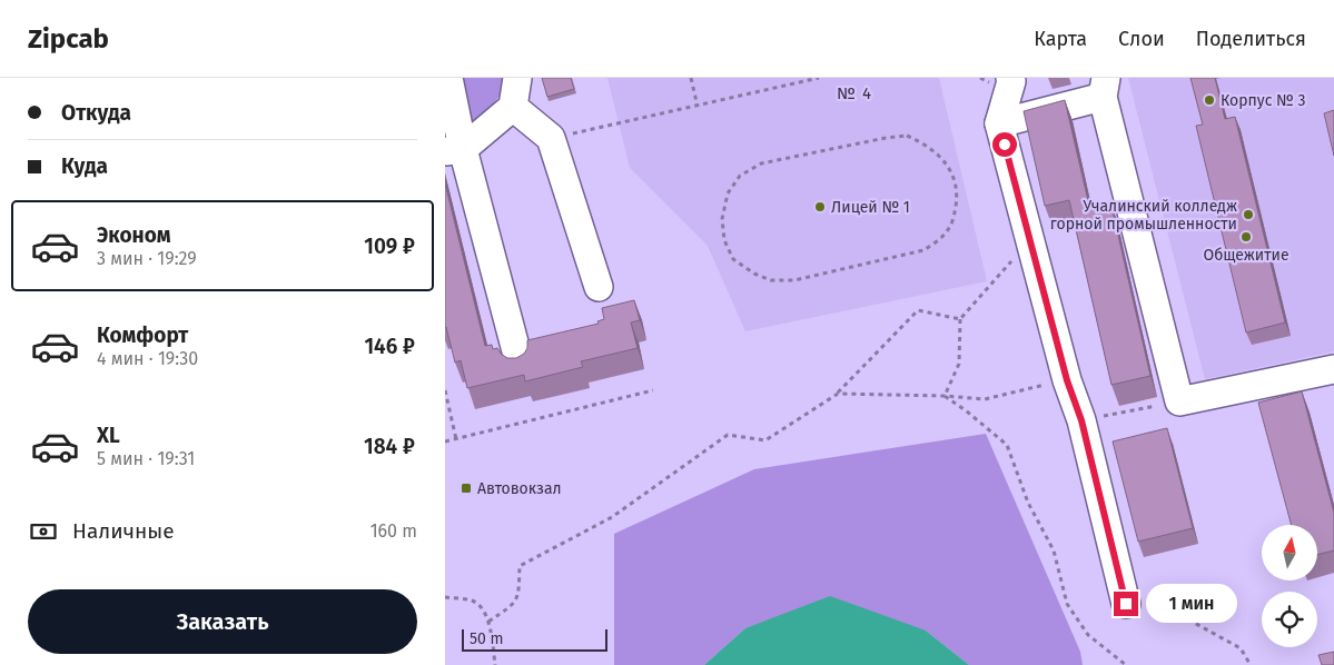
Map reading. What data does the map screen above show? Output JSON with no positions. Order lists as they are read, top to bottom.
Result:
{
  "districts": ["№ 4"],
  "places": {
    "other": [
      "Корпус № 3",
      "Лицей № 1",
      "Учалинский колледж горной промышленности",
      "Общежитие"
    ],
    "transit": ["Автовокзал"]
  },
  "scale_bar": "50 m",
  "north": "top",
  "page": {
    "header": "Zipcab",
    "nav": ["Карта", "Слои", "Поделиться"],
    "banner": ["Откуда", "Куда"],
    "list": [
      {
        "name": "Эконом",
        "note": "3 мин · 19:29",
        "value": "109 ₽"
      },
      {
        "name": "Комфорт",
        "note": "4 мин · 19:30",
        "value": "146 ₽"
      },
      {
        "name": "XL",
        "note": "5 мин · 19:31",
        "value": "184 ₽"
      }
    ],
    "pay": ["Наличные", "160 m"],
    "buttons": "Заказать",
    "bubble": "1 мин",
    "scale": "50 m"
  }
}
